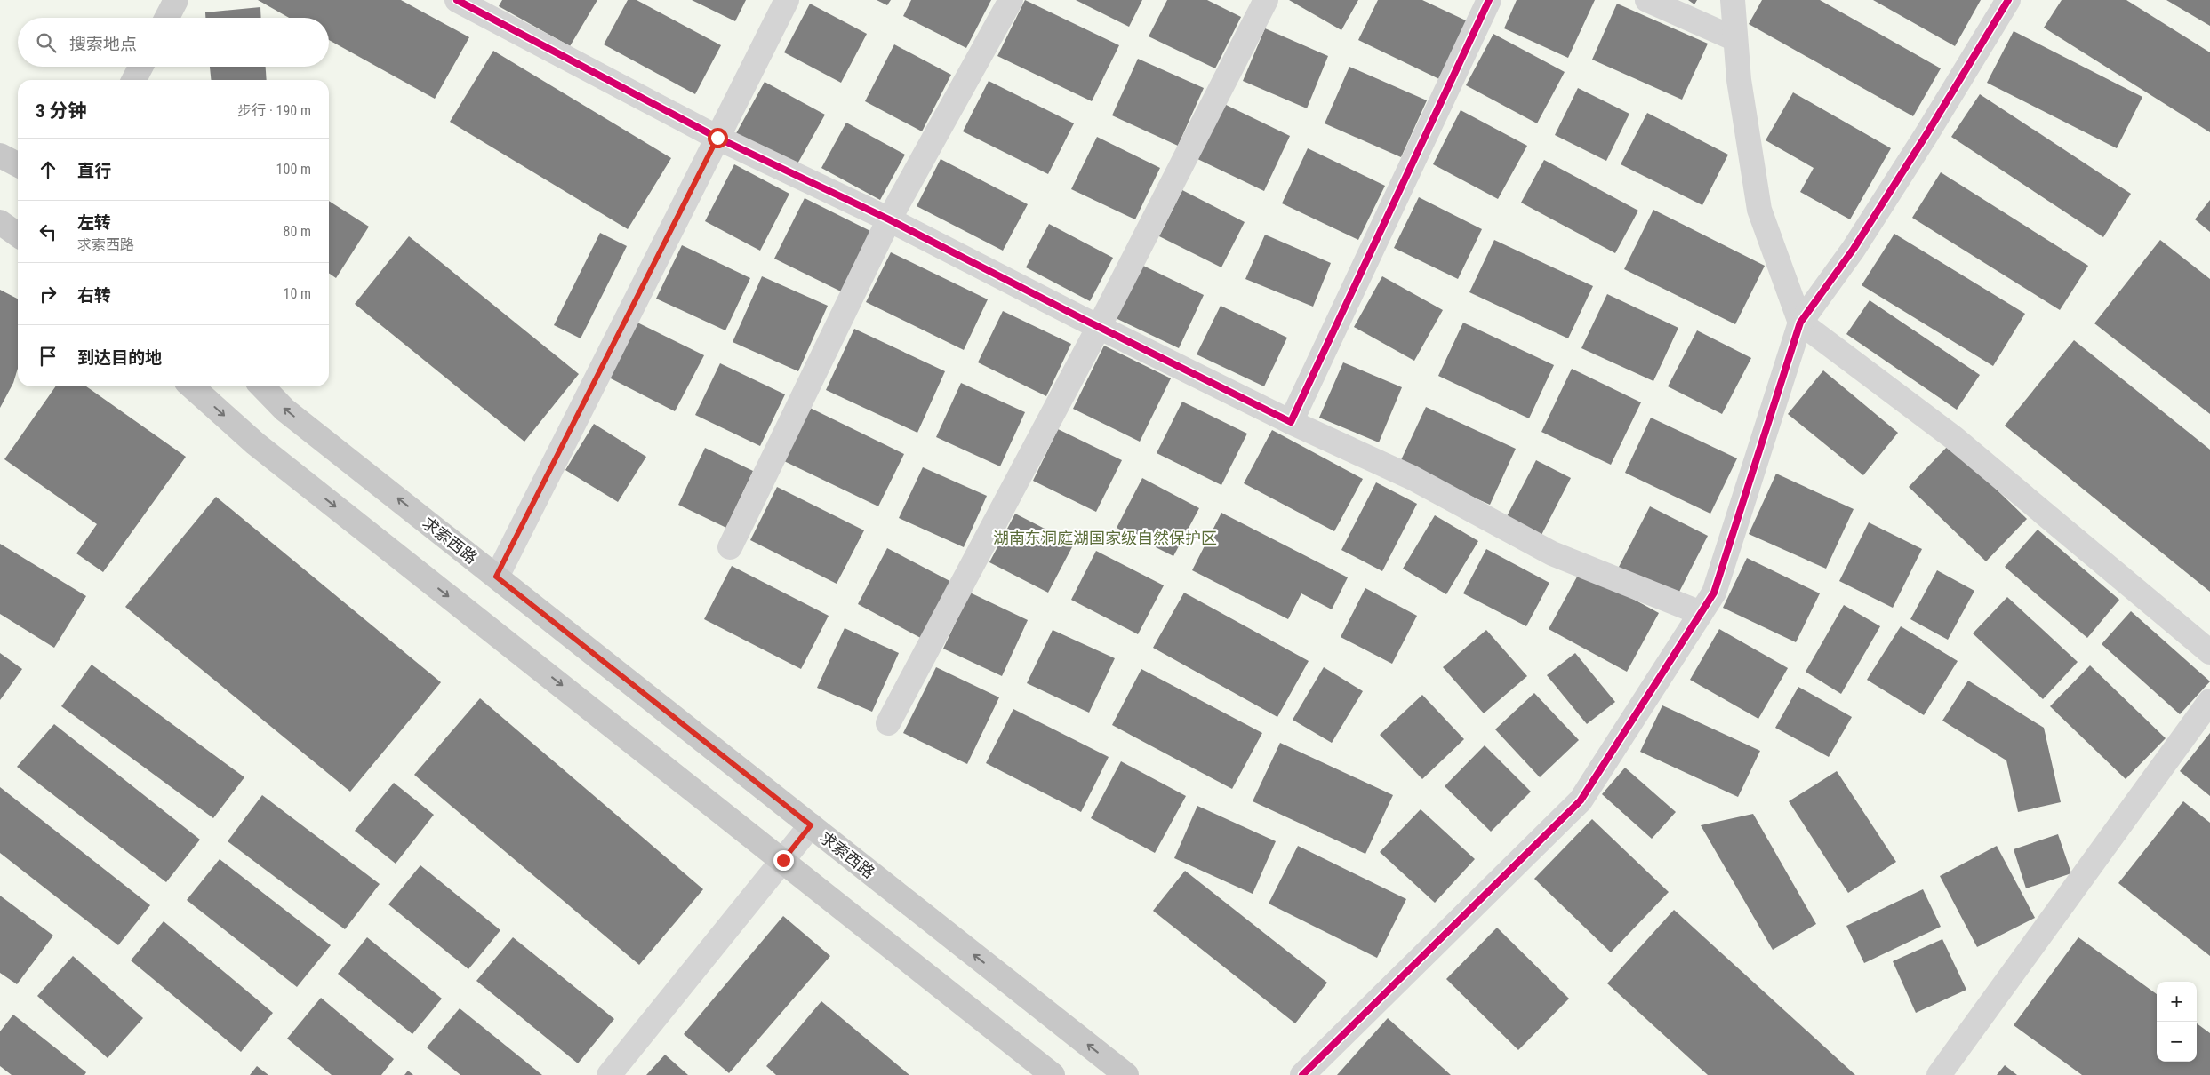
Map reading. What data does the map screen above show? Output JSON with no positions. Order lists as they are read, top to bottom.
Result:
{
  "streets": {
    "main road": ["求索西路"]
  },
  "parks": ["湖南东洞庭湖国家级自然保护区"],
  "page": {
    "search": "搜索地点",
    "heading": ["3 分钟", "步行 · 190 m"],
    "list": [
      ["直行", "100 m"],
      ["左转", "求索西路", "80 m"],
      ["右转", "10 m"],
      "到达目的地"
    ],
    "map_buttons": ["+", "−"]
  }
}
